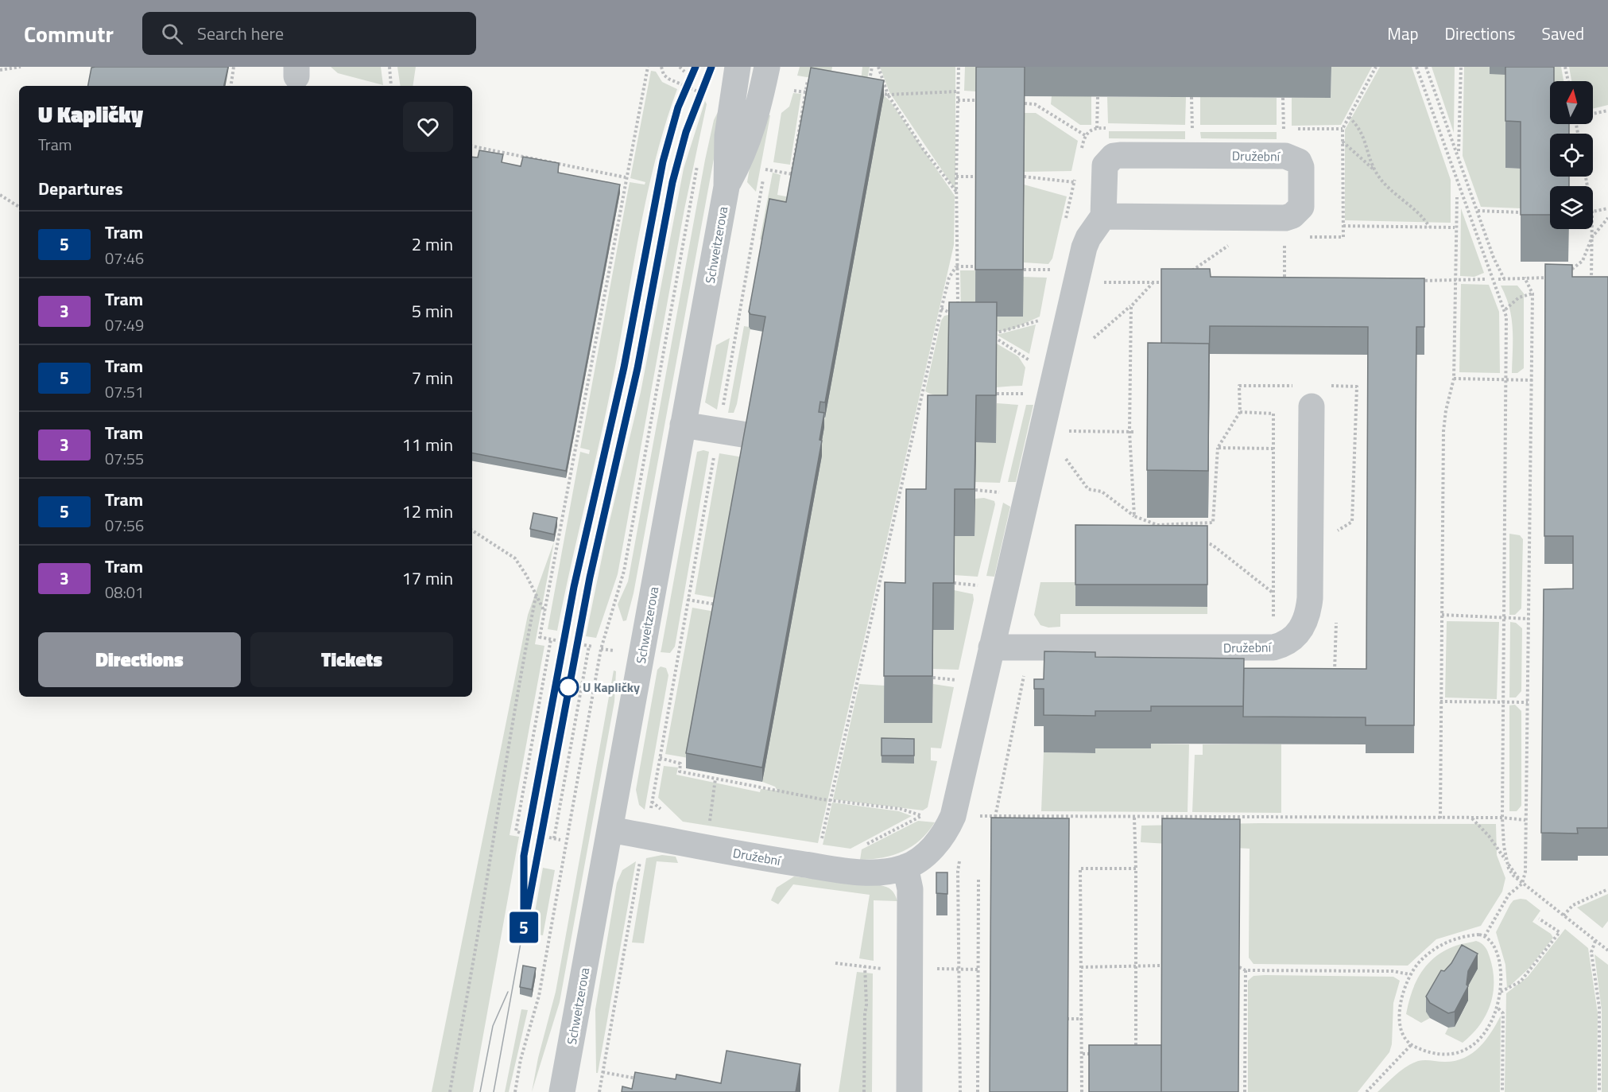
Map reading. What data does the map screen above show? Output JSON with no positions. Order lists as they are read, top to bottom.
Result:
{
  "streets": {
    "street": ["Družební", "Schweitzerova"]
  },
  "crossings": [
    ["Družební", "Schweitzerova"]
  ],
  "places": ["U Kapličky"],
  "lines": ["tram line 5"],
  "north": "top",
  "page": {
    "header": "Commutr",
    "search": "Search here",
    "nav": ["Map", "Directions", "Saved"],
    "on_map": "5",
    "heading": [
      ["U Kapličky", "Tram"],
      "Departures"
    ],
    "list": [
      {
        "mark": "5",
        "name": "Tram",
        "note": "07:46",
        "value": "2 min"
      },
      {
        "mark": "3",
        "name": "Tram",
        "note": "07:49",
        "value": "5 min"
      },
      {
        "mark": "5",
        "name": "Tram",
        "note": "07:51",
        "value": "7 min"
      },
      {
        "mark": "3",
        "name": "Tram",
        "note": "07:55",
        "value": "11 min"
      },
      {
        "mark": "5",
        "name": "Tram",
        "note": "07:56",
        "value": "12 min"
      },
      {
        "mark": "3",
        "name": "Tram",
        "note": "08:01",
        "value": "17 min"
      }
    ],
    "buttons": ["Directions", "Tickets"]
  }
}
